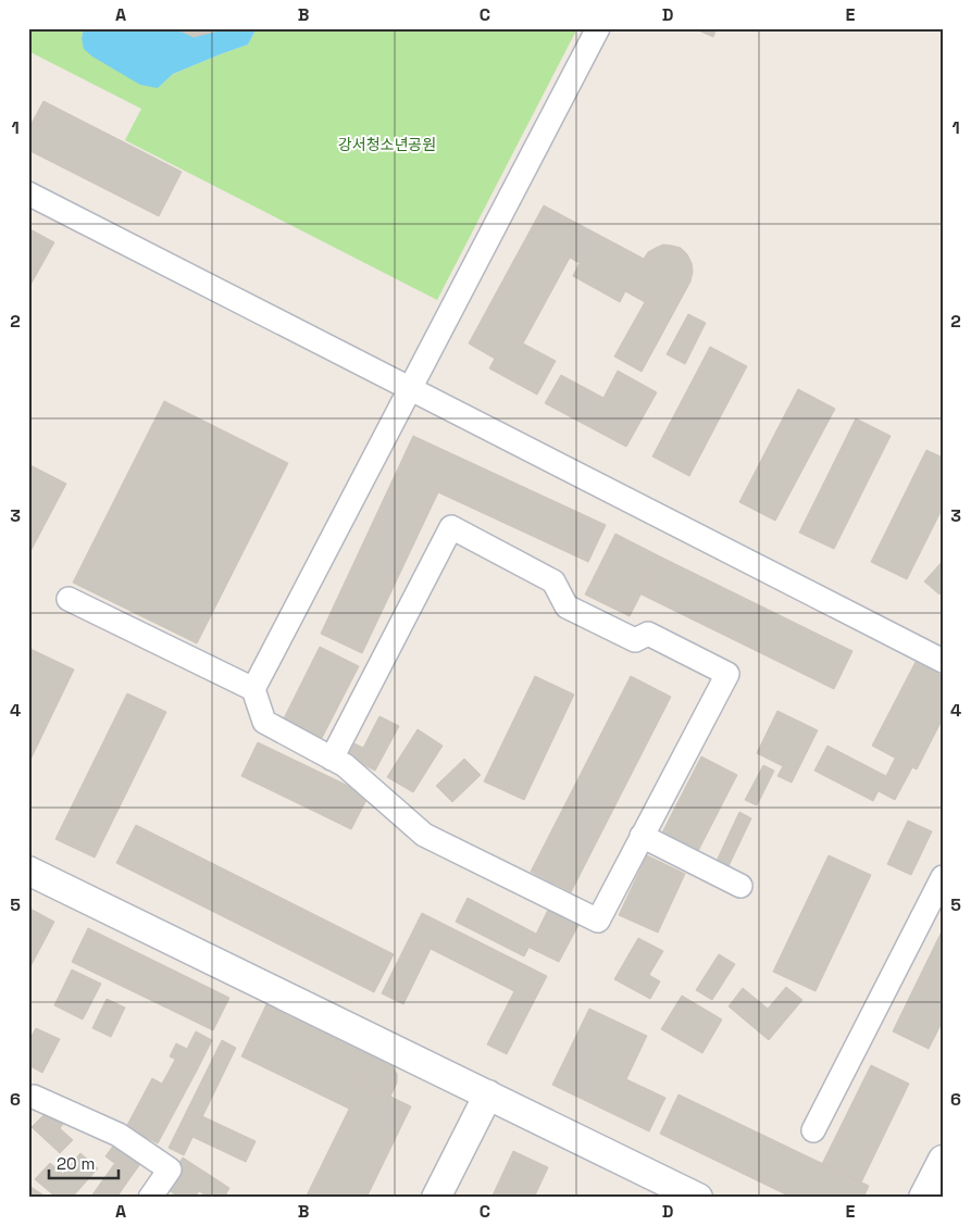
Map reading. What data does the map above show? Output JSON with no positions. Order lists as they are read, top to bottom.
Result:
{
  "parks": ["강서청소년공원"],
  "scale_bar": "20 m",
  "grid": {
    "columns": [
      "A",
      "B",
      "C",
      "D",
      "E"
    ],
    "rows": [
      "1",
      "2",
      "3",
      "4",
      "5",
      "6"
    ]
  }
}
